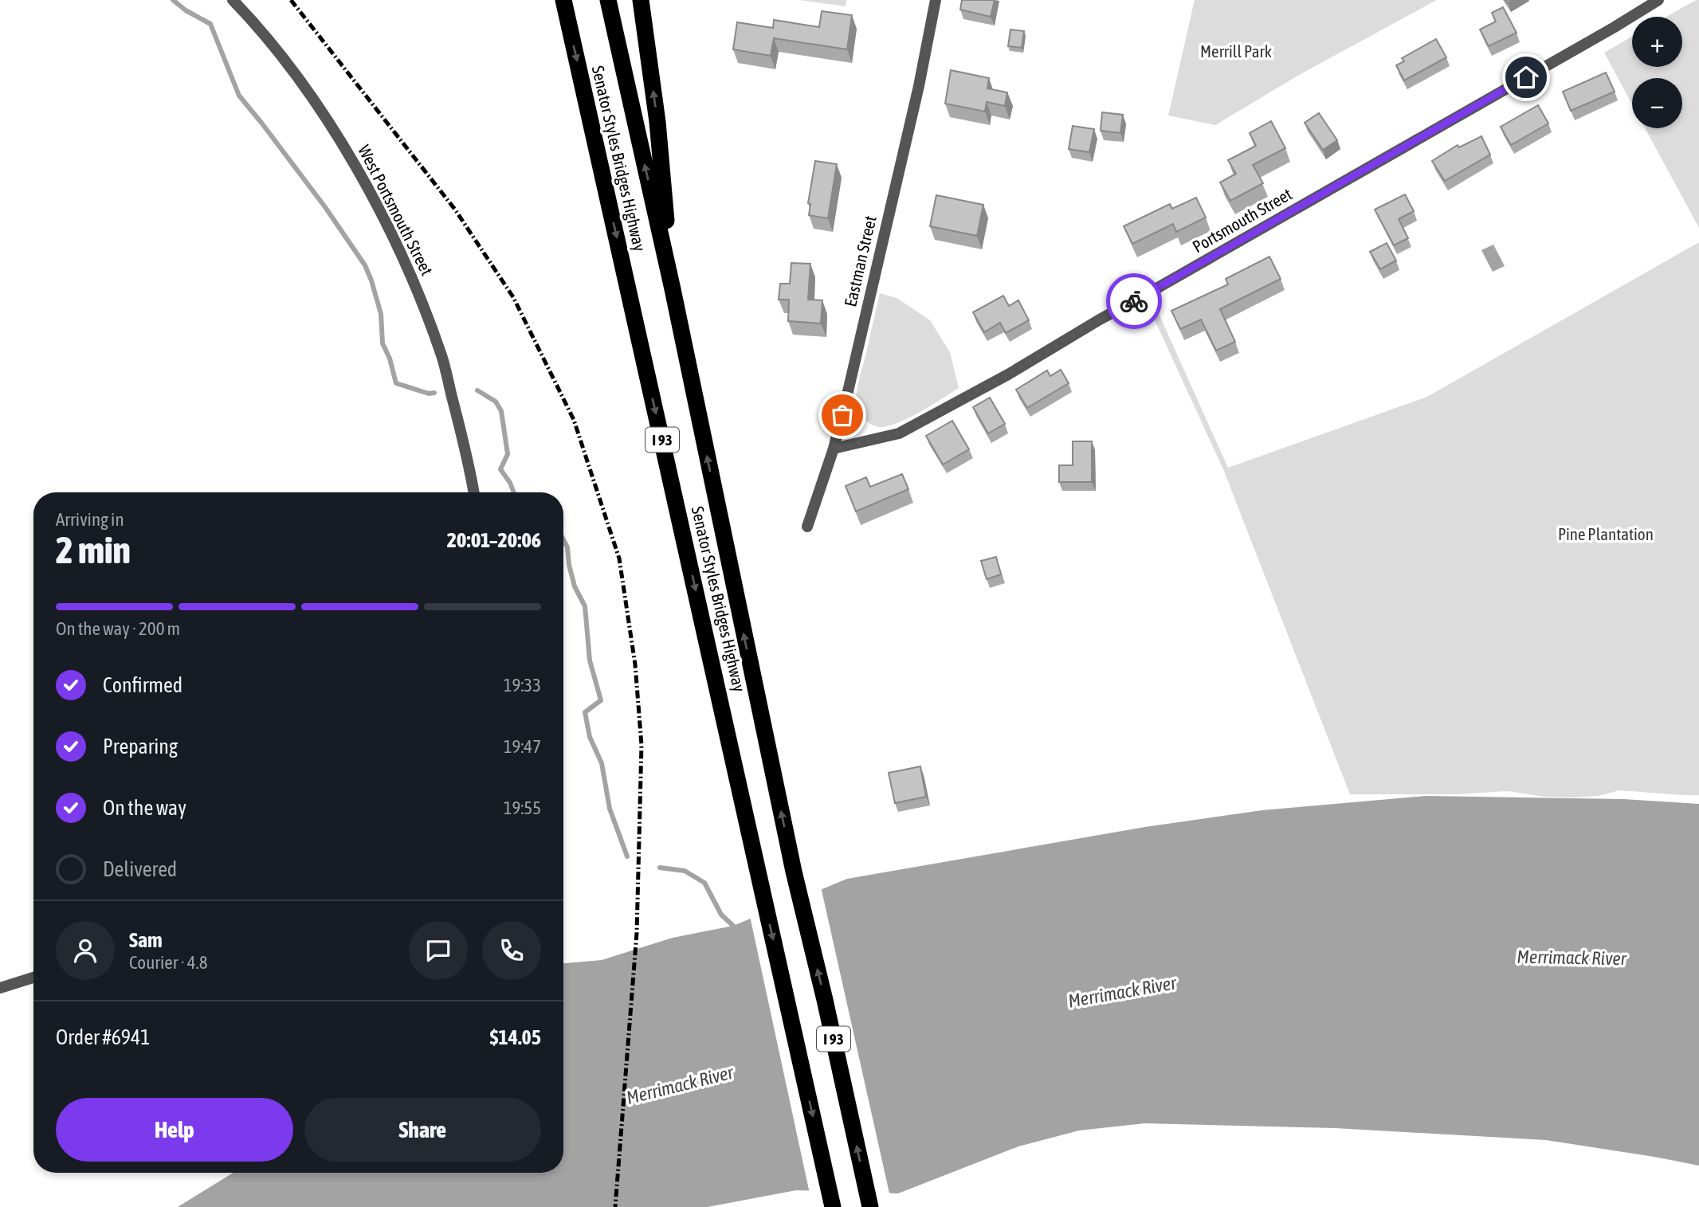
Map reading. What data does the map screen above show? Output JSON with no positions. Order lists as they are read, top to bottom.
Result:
{
  "streets": {
    "highway": ["Senator Styles Bridges Highway", "I 93"],
    "street": ["West Portsmouth Street", "Portsmouth Street", "Eastman Street"]
  },
  "crossings": [
    ["Portsmouth Street", "Eastman Street"]
  ],
  "water": ["Merrimack River"],
  "parks": ["Merrill Park", "Pine Plantation"],
  "page": {
    "map_buttons": ["+", "−"],
    "heading": ["2 min", "Arriving in", "20:01–20:06"],
    "panel": [
      "Sam",
      "Courier · 4.8",
      "Order #6941",
      "$14.05"
    ],
    "bar": "On the way · 200 m",
    "list": [
      ["Confirmed", "19:33"],
      ["Preparing", "19:47"],
      ["On the way", "19:55"],
      "Delivered"
    ],
    "buttons": ["Help", "Share"]
  }
}
